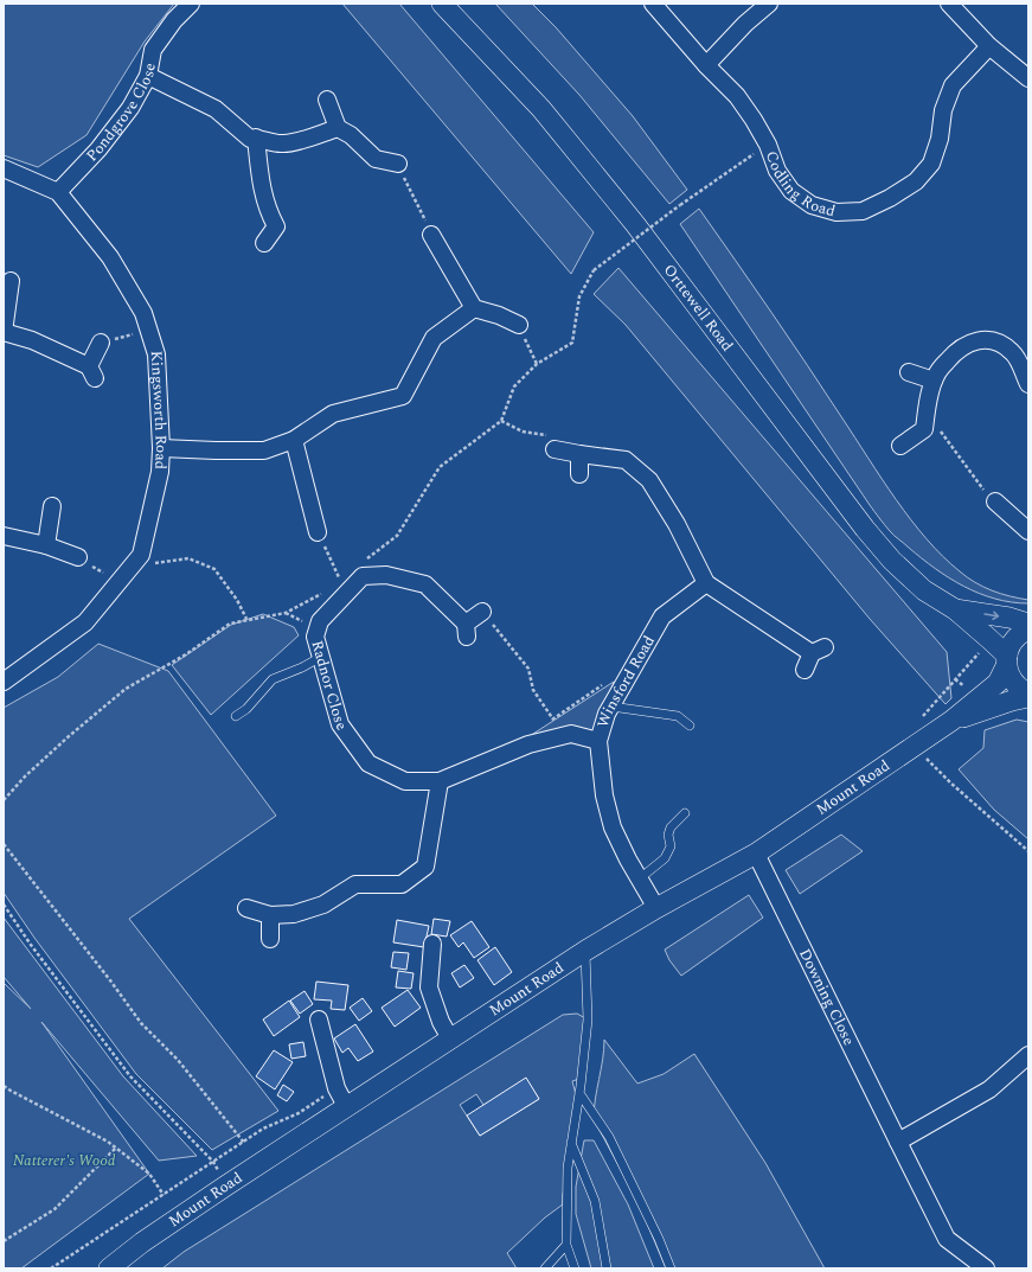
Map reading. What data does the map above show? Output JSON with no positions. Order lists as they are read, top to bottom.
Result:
{
  "streets": {
    "street": [
      "Pondgrove Close",
      "Codling Road",
      "Orttewell Road",
      "Kingsworth Road",
      "Winsford Road",
      "Radnor Close",
      "Mount Road",
      "Downing Close"
    ]
  },
  "crossings": [
    ["Pondgrove Close", "Kingsworth Road"],
    ["Orttewell Road", "Mount Road"],
    ["Winsford Road", "Radnor Close"],
    ["Winsford Road", "Mount Road"],
    ["Mount Road", "Downing Close"]
  ],
  "parks": ["Natterer's Wood"]
}
